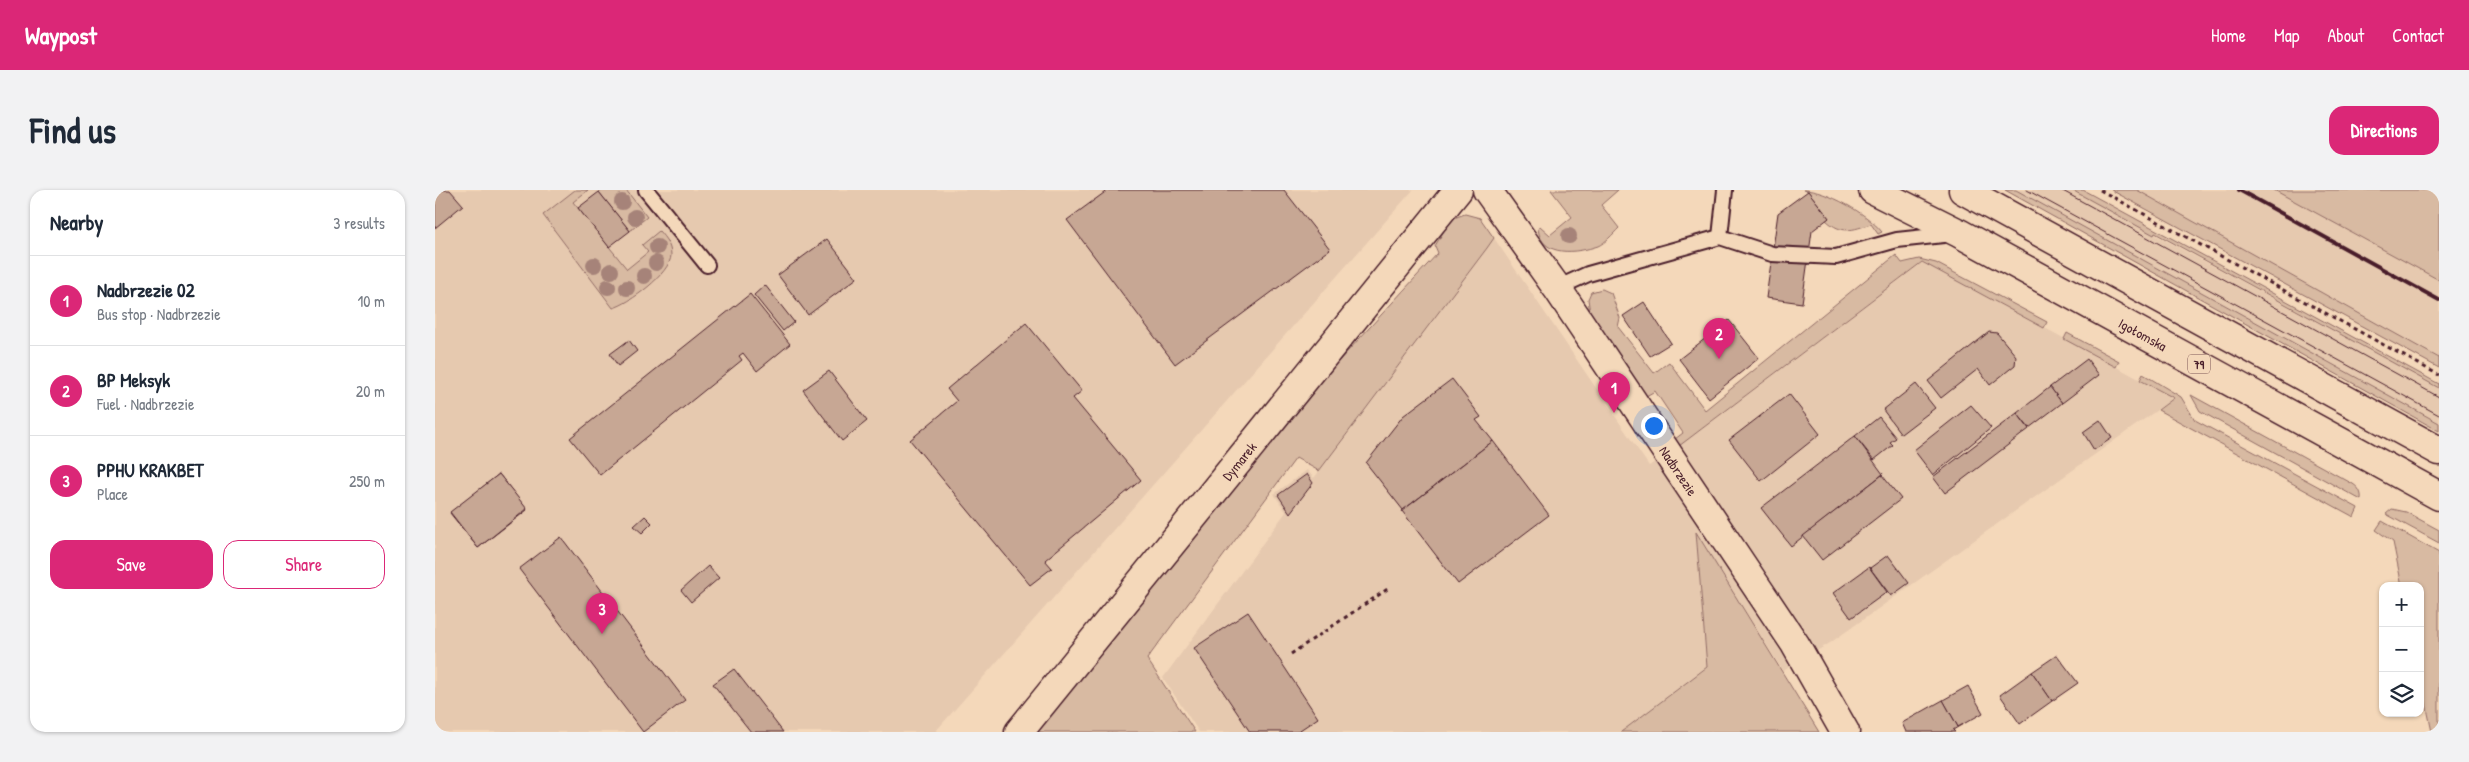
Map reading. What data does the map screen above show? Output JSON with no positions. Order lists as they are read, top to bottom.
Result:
{
  "streets": {
    "street": [
      "Igołomska",
      "79",
      "Dymarek",
      "Nadbrzezie"
    ]
  },
  "page": {
    "header": "Waypost",
    "nav": [
      "Home",
      "Map",
      "About",
      "Contact"
    ],
    "buttons": [
      "Directions",
      ["Save", "Share"]
    ],
    "title": "Find us",
    "heading": ["Nearby", "3 results"],
    "list": [
      {
        "mark": "1",
        "name": "Nadbrzezie 02",
        "note": "Bus stop · Nadbrzezie",
        "value": "10 m"
      },
      {
        "mark": "2",
        "name": "BP Meksyk",
        "note": "Fuel · Nadbrzezie",
        "value": "20 m"
      },
      {
        "mark": "3",
        "name": "PPHU KRAKBET",
        "note": "Place",
        "value": "250 m"
      }
    ],
    "pins": ["2", "1", "3"],
    "map_buttons": ["+", "−"]
  }
}
